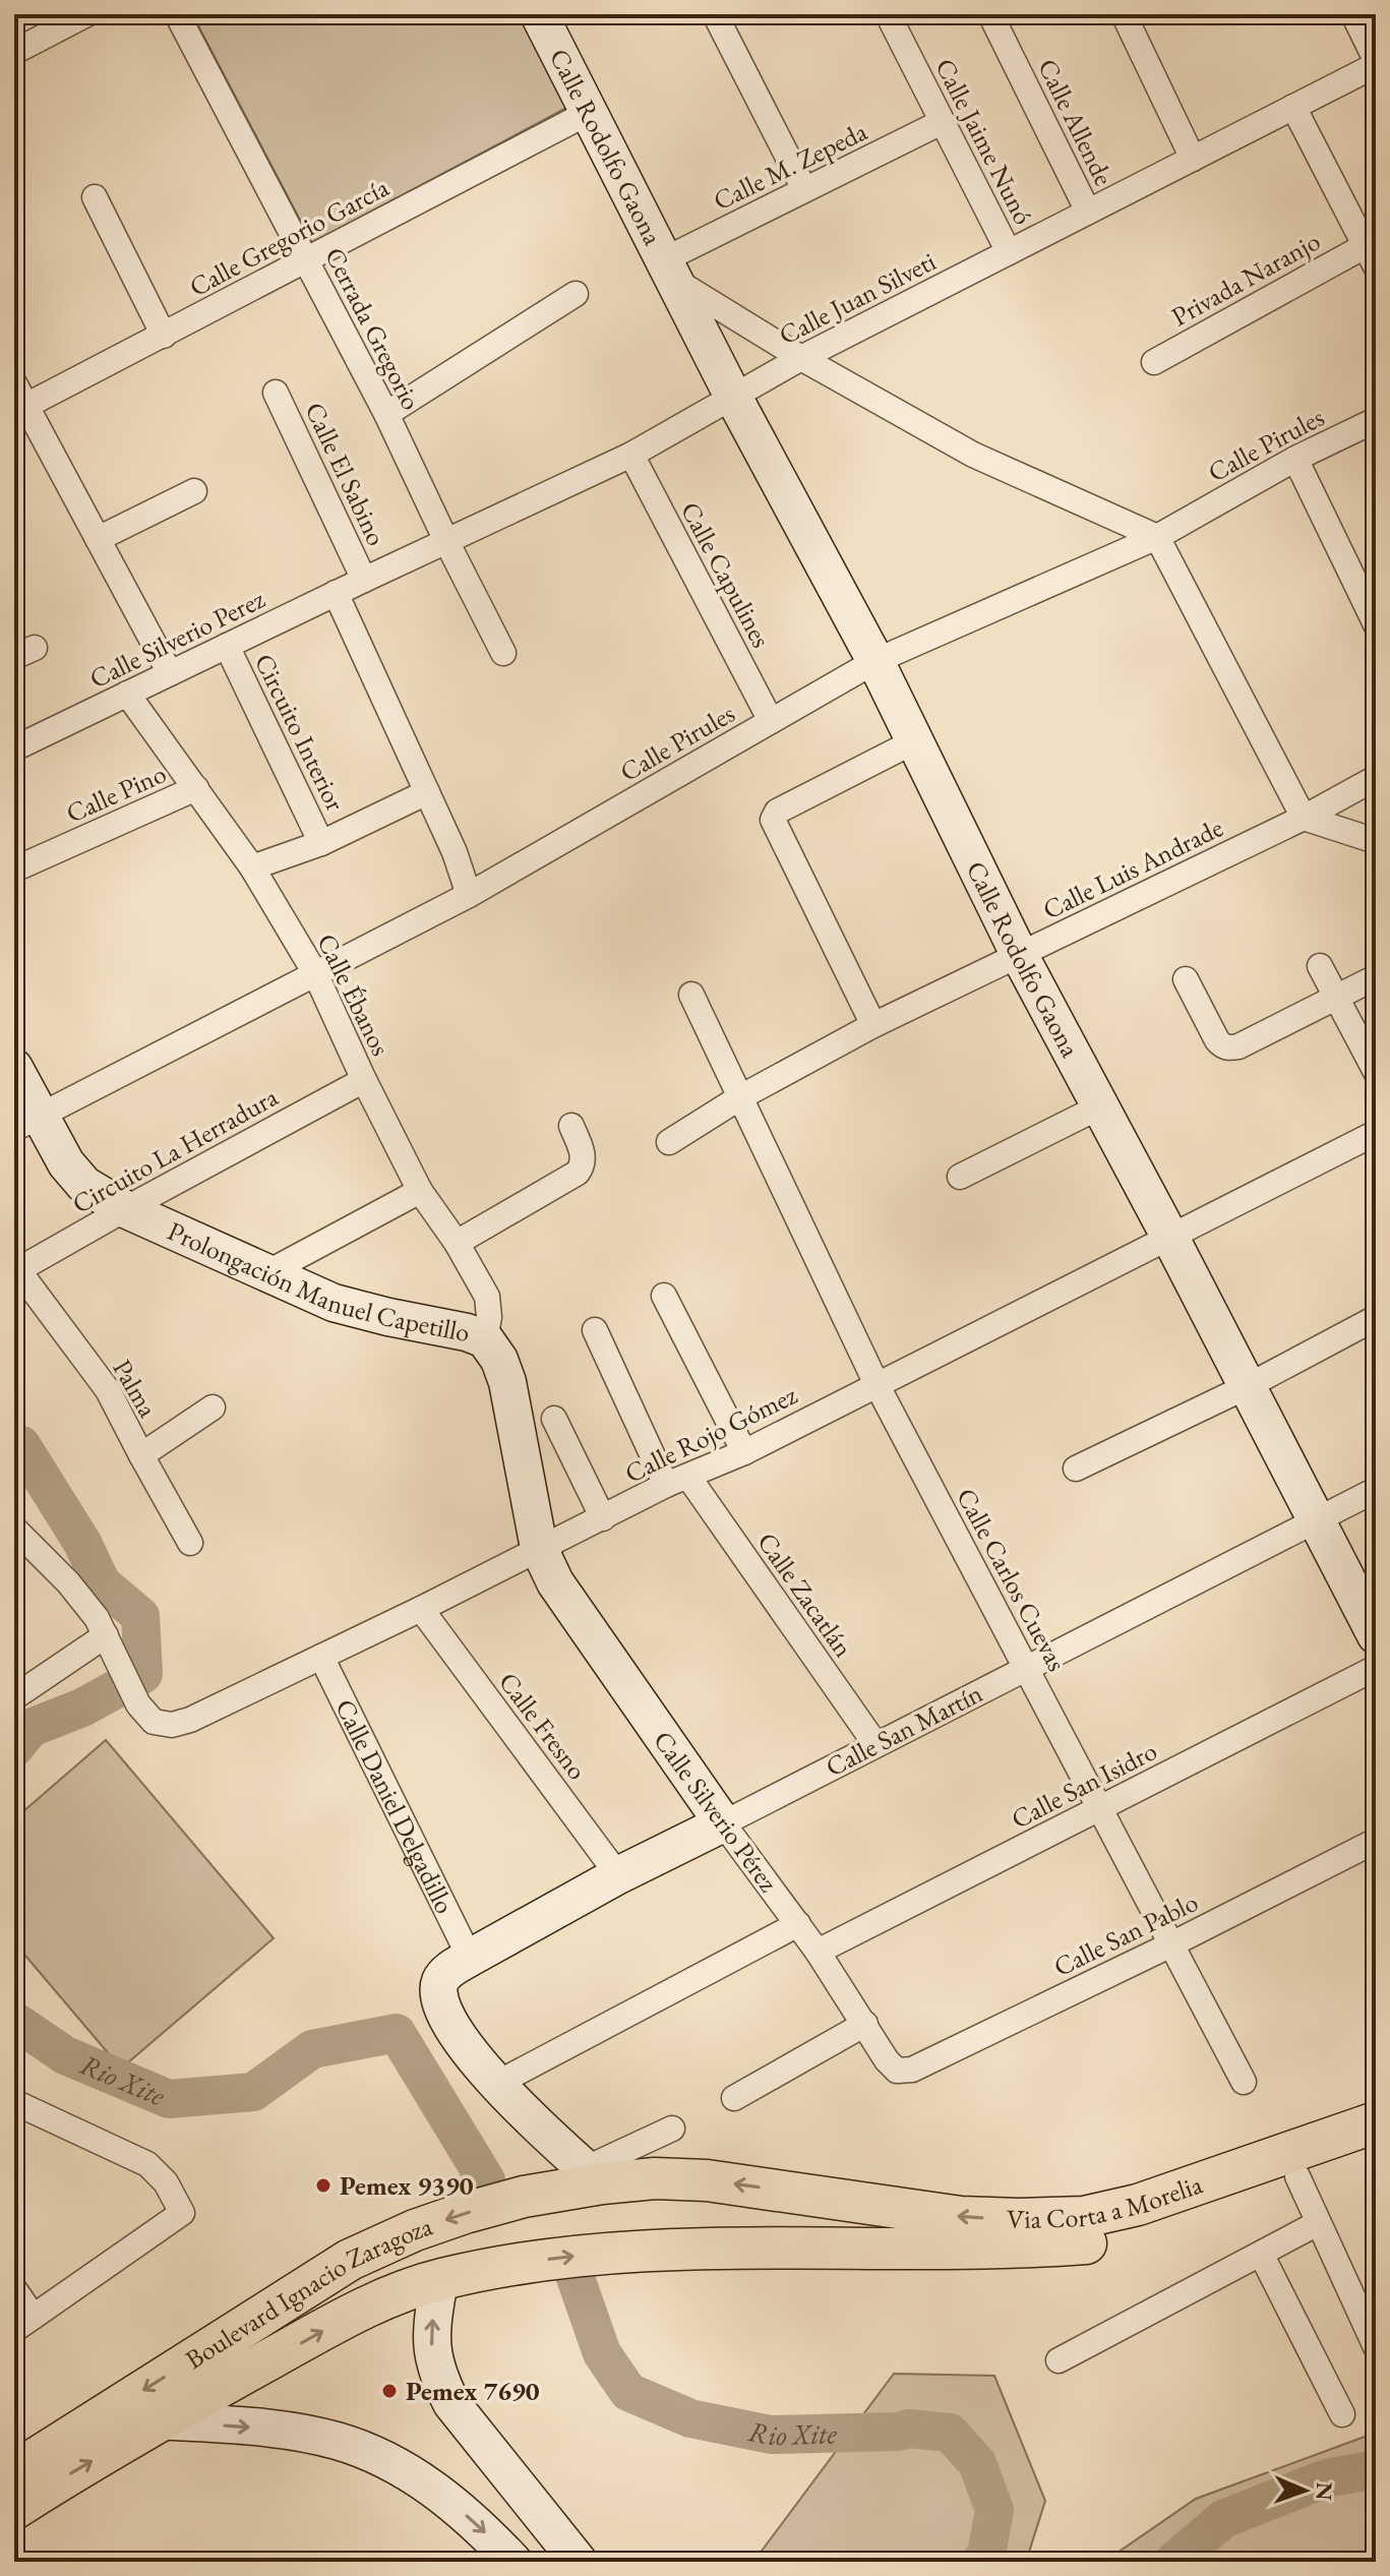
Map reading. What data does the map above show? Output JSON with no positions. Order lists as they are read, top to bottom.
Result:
{
  "streets": {
    "main road": ["Via Corta a Morelia", "Boulevard Ignacio Zaragoza"],
    "street": [
      "Calle Allende",
      "Calle Jaime Nunó",
      "Calle Rodolfo Gaona",
      "Calle M. Zepeda",
      "Calle Gregorio García",
      "Privada Naranjo",
      "Calle Juan Silveti",
      "Cerrada Gregorio",
      "Calle Pirules",
      "Calle El Sabino",
      "Calle Capulines",
      "Calle Silverio Perez",
      "Circuito Interior",
      "Calle Pino",
      "Calle Luis Andrade",
      "Calle Ébanos",
      "Circuito La Herradura",
      "Prolongación Manuel Capetillo",
      "Palma",
      "Calle Rojo Gómez",
      "Calle Carlos Cuevas",
      "Calle Zacatlán",
      "Calle Fresno",
      "Calle San Martín",
      "Calle San Isidro",
      "Calle Daniel Delgadillo",
      "Calle Silverio Pérez",
      "Calle San Pablo"
    ]
  },
  "crossings": [
    ["Calle Allende", "Calle Juan Silveti"],
    ["Calle Jaime Nunó", "Calle M. Zepeda"],
    ["Calle Jaime Nunó", "Calle Juan Silveti"],
    ["Calle Rodolfo Gaona", "Calle M. Zepeda"],
    ["Calle Rodolfo Gaona", "Calle Gregorio García"],
    ["Calle Rodolfo Gaona", "Calle Juan Silveti"],
    ["Calle Rodolfo Gaona", "Calle Pirules"],
    ["Calle Rodolfo Gaona", "Calle Luis Andrade"],
    ["Calle Rodolfo Gaona", "Calle Rojo Gómez"],
    ["Calle Rodolfo Gaona", "Calle San Martín"],
    ["Calle Gregorio García", "Cerrada Gregorio"],
    ["Calle Juan Silveti", "Cerrada Gregorio"],
    ["Calle Juan Silveti", "Calle El Sabino"],
    ["Calle Juan Silveti", "Calle Capulines"],
    ["Calle Juan Silveti", "Calle Silverio Perez"],
    ["Calle Pirules", "Calle Capulines"],
    ["Calle Pirules", "Calle Ébanos"],
    ["Calle Pirules", "Prolongación Manuel Capetillo"],
    ["Calle El Sabino", "Calle Silverio Perez"],
    ["Calle Silverio Perez", "Circuito Interior"],
    ["Calle Silverio Perez", "Calle Ébanos"],
    ["Calle Pino", "Calle Ébanos"],
    ["Calle Luis Andrade", "Calle Carlos Cuevas"],
    ["Calle Ébanos", "Circuito La Herradura"],
    ["Calle Ébanos", "Prolongación Manuel Capetillo"],
    ["Circuito La Herradura", "Prolongación Manuel Capetillo"],
    ["Circuito La Herradura", "Palma"],
    ["Prolongación Manuel Capetillo", "Calle Rojo Gómez"],
    ["Prolongación Manuel Capetillo", "Calle Silverio Pérez"],
    ["Calle Rojo Gómez", "Calle Carlos Cuevas"],
    ["Calle Rojo Gómez", "Calle Zacatlán"],
    ["Calle Rojo Gómez", "Calle Fresno"],
    ["Calle Rojo Gómez", "Calle Daniel Delgadillo"],
    ["Calle Rojo Gómez", "Calle Silverio Pérez"],
    ["Calle Carlos Cuevas", "Calle San Martín"],
    ["Calle Carlos Cuevas", "Calle San Isidro"],
    ["Calle Carlos Cuevas", "Calle San Pablo"],
    ["Calle Zacatlán", "Calle San Martín"],
    ["Calle Fresno", "Calle San Martín"],
    ["Calle San Martín", "Calle Daniel Delgadillo"],
    ["Calle San Martín", "Calle Silverio Pérez"],
    ["Calle San Isidro", "Calle Silverio Pérez"],
    ["Calle Silverio Pérez", "Calle San Pablo"],
    ["Via Corta a Morelia", "Boulevard Ignacio Zaragoza"]
  ],
  "water": ["Rio Xite"],
  "places": ["Pemex 9390", "Pemex 7690"],
  "north": "right"
}
